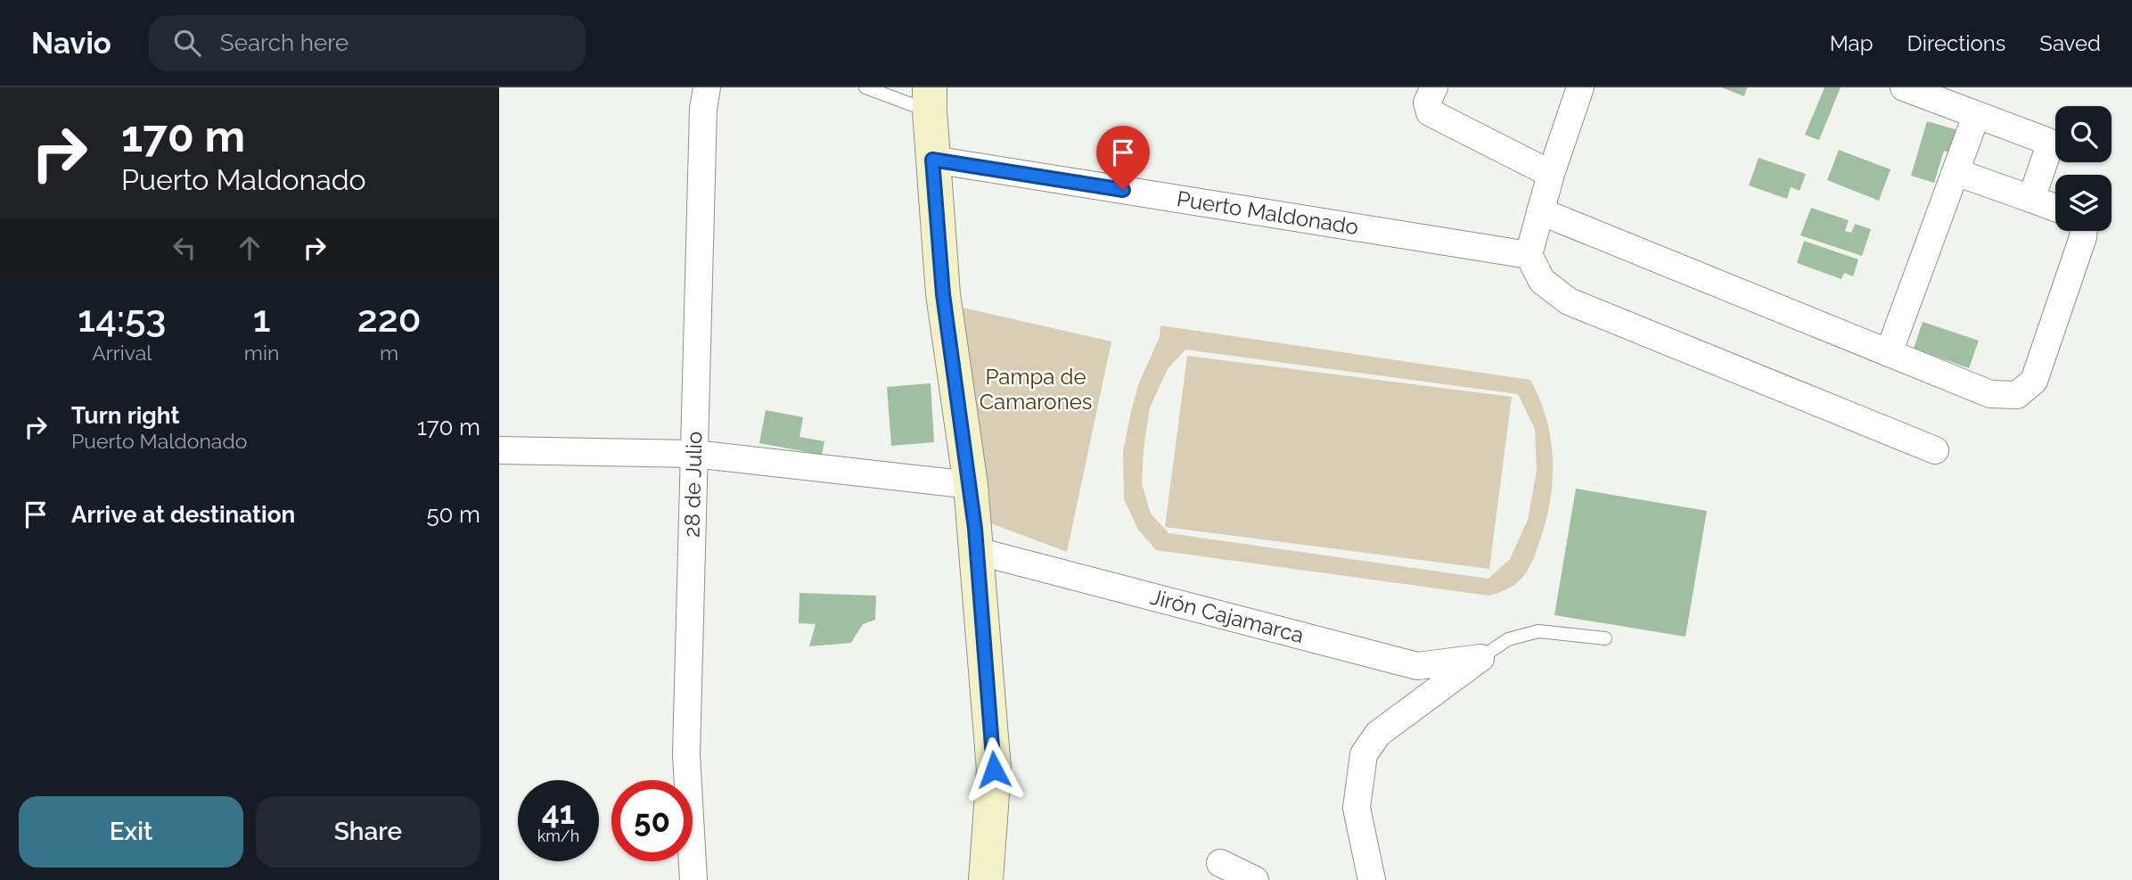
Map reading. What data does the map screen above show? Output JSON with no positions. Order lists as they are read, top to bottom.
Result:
{
  "streets": {
    "street": ["Puerto Maldonado", "28 de Julio", "Jirón Cajamarca"]
  },
  "parks": ["Pampa de Camarones"],
  "page": {
    "header": "Navio",
    "search": "Search here",
    "nav": ["Map", "Directions", "Saved"],
    "turn": ["170 m", "Puerto Maldonado"],
    "eta": [
      "14:53",
      "Arrival",
      "1",
      "min",
      "220",
      "m"
    ],
    "list": [
      {
        "name": "Turn right",
        "note": "Puerto Maldonado",
        "value": "170 m"
      },
      {
        "name": "Arrive at destination",
        "value": "50 m"
      }
    ],
    "speed": "41 km/h",
    "limit": "50",
    "buttons": ["Exit", "Share"]
  }
}
